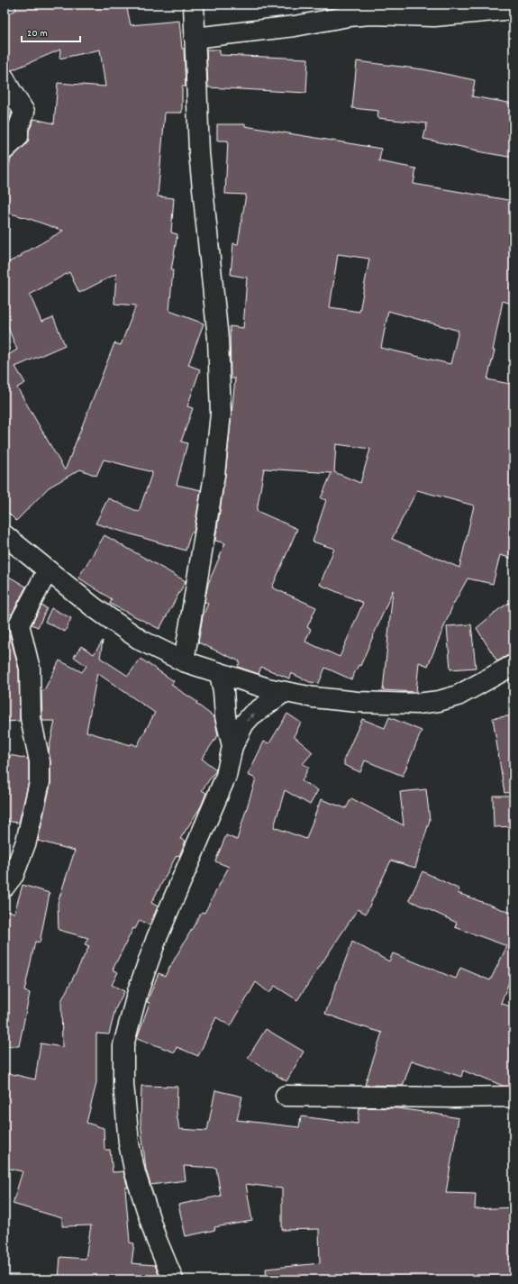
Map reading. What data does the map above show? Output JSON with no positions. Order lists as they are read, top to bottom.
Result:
{
  "scale_bar": "20 m"
}
